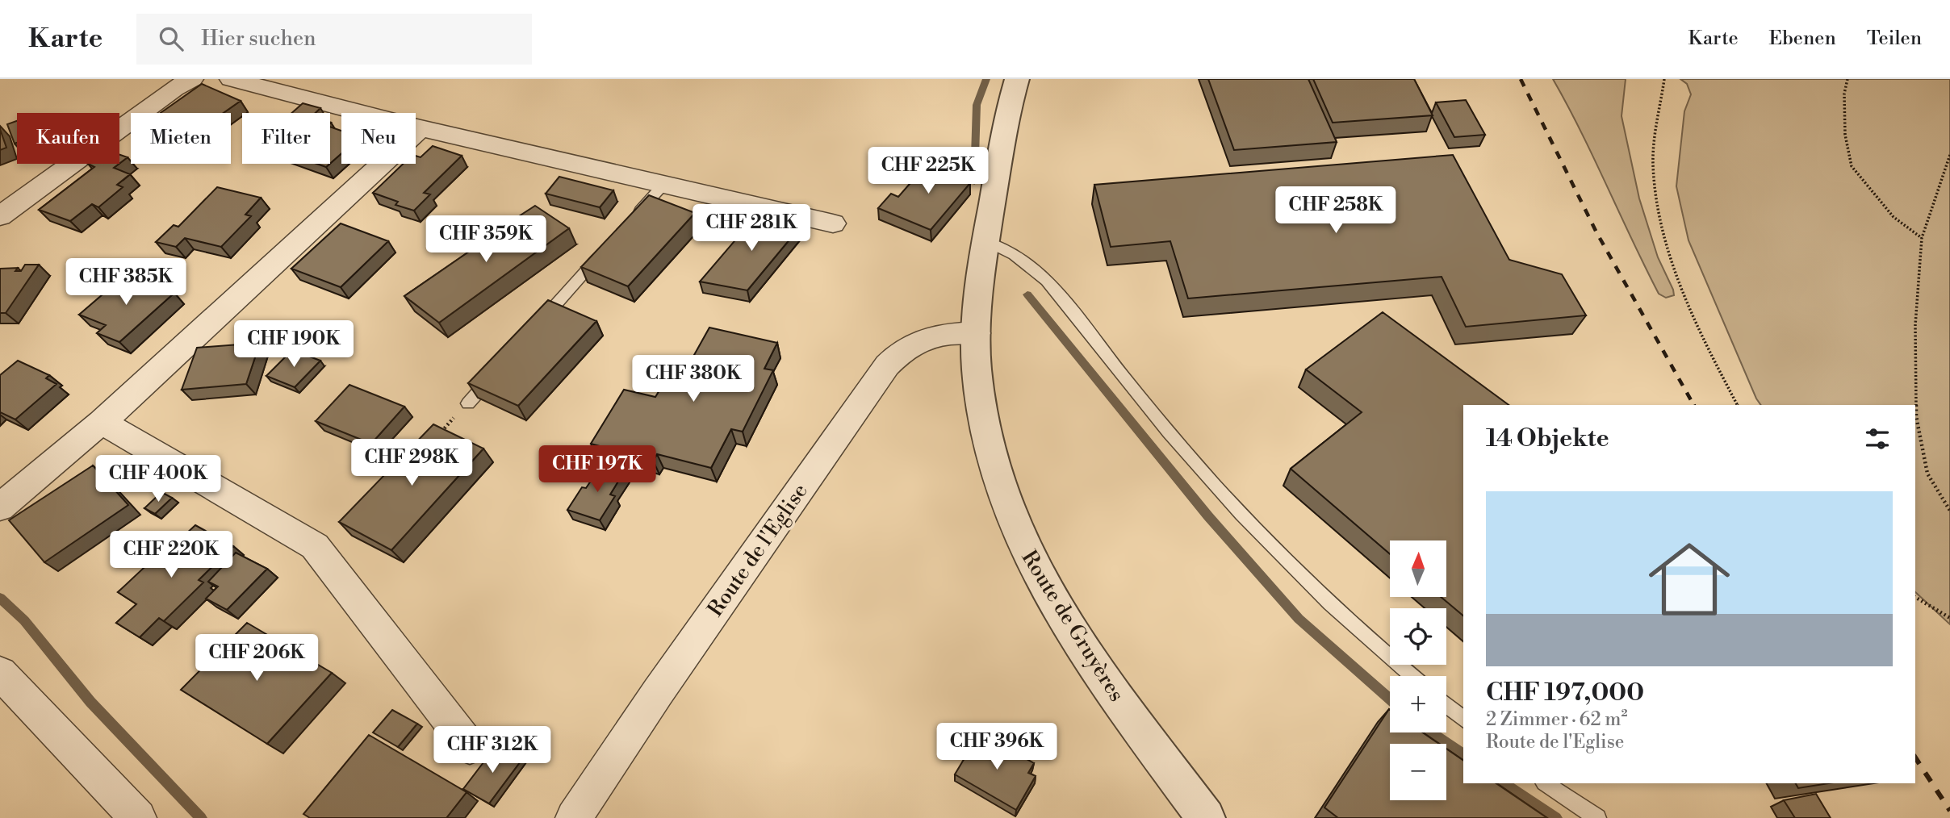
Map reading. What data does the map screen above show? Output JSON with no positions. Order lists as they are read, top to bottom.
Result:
{
  "streets": {
    "street": ["Route de l'Eglise", "Route de Gruyères"]
  },
  "crossings": [
    ["Route de l'Eglise", "Route de Gruyères"]
  ],
  "north": "top",
  "page": {
    "header": "Karte",
    "search": "Hier suchen",
    "nav": ["Karte", "Ebenen", "Teilen"],
    "chip": [
      "Kaufen",
      "Mieten",
      "Filter",
      "Neu"
    ],
    "price": [
      "CHF 225K",
      "CHF 258K",
      "CHF 281K",
      "CHF 359K",
      "CHF 385K",
      "CHF 190K",
      "CHF 380K",
      "CHF 298K",
      "CHF 197K",
      "CHF 400K",
      "CHF 220K",
      "CHF 206K",
      "CHF 396K",
      "CHF 312K"
    ],
    "heading": "14 Objekte",
    "list": [
      {
        "name": "CHF 197,000",
        "note": "2 Zimmer · 62 m² · Route de l'Eglise"
      }
    ],
    "map_buttons": ["+", "−"]
  }
}
